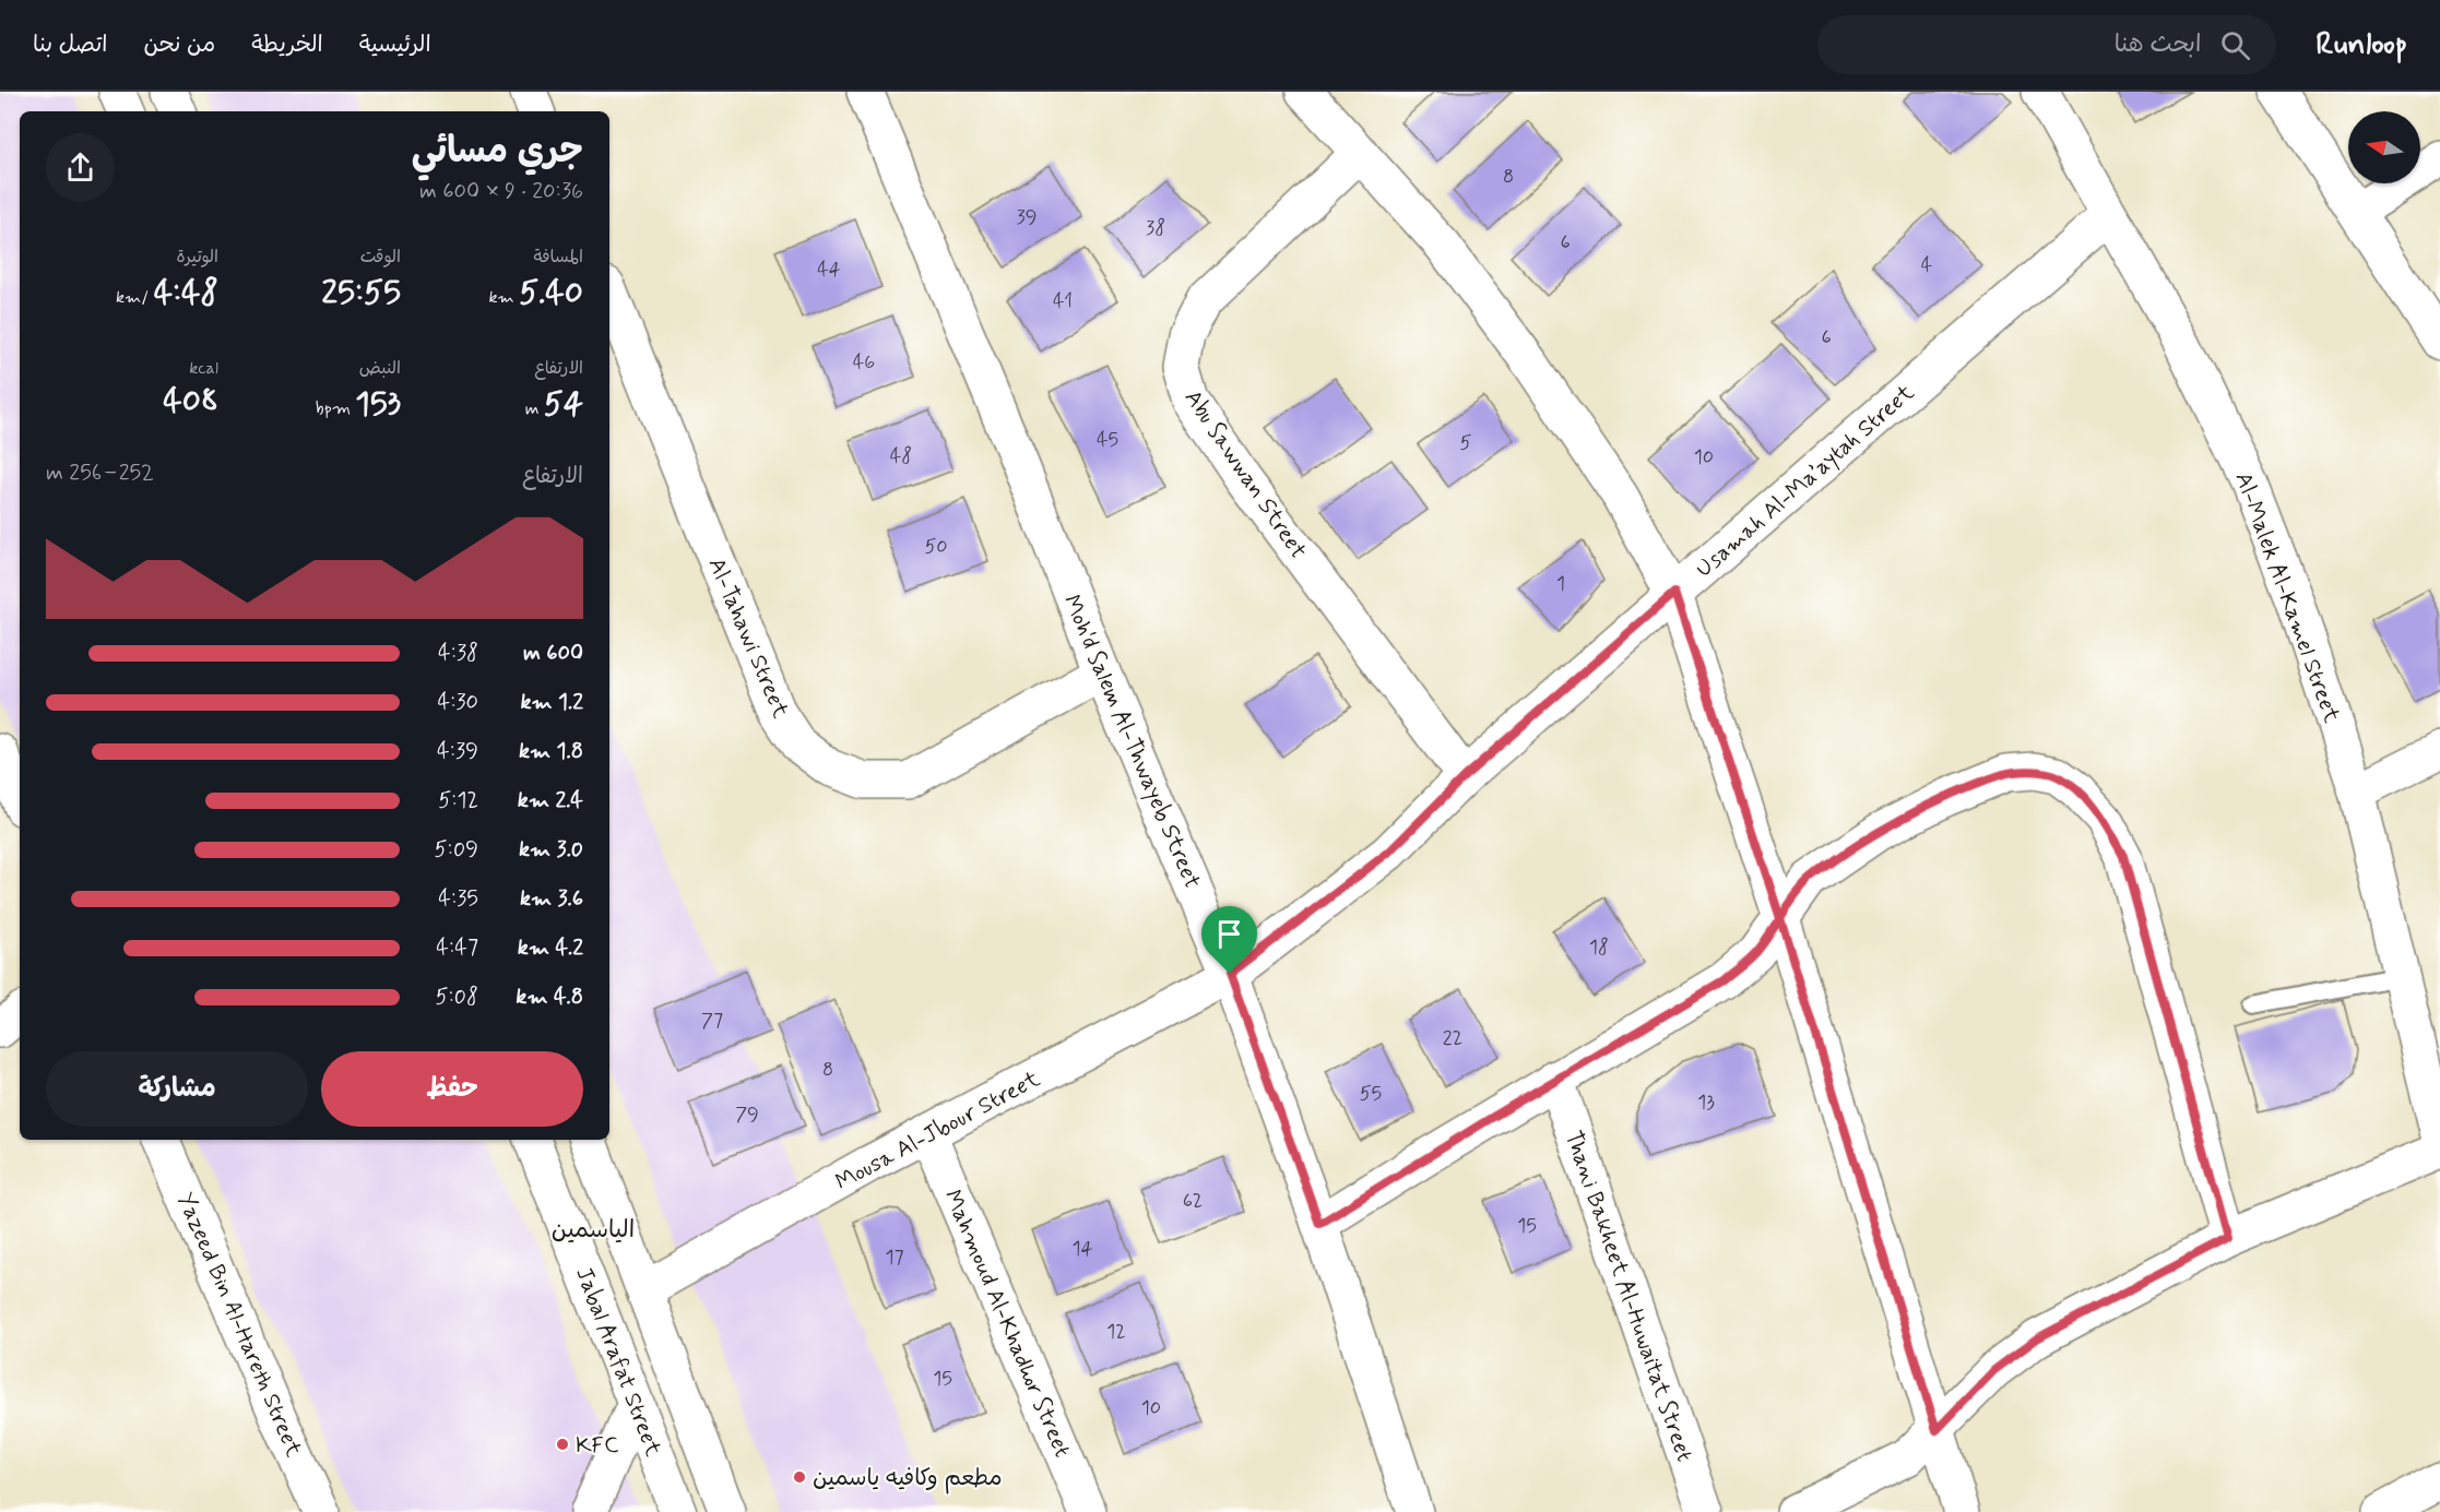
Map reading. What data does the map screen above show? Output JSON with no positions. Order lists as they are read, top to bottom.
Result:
{
  "streets": {
    "street": [
      "Abu Sawwan Street",
      "Usamah Al-Ma’aytah Street",
      "Al-Malek Al-Kamel Street",
      "Al-Tahawi Street",
      "Moh'd Salem Al-Thwayeb Street",
      "Mousa Al-Jbour Street",
      "Thani Bakheet Al-Huwaitat Street",
      "Mahmoud Al-Khadhor Street",
      "Yazeed Bin Al-Hareth Street",
      "Jabal Arafat Street"
    ]
  },
  "crossings": [
    ["Abu Sawwan Street", "Usamah Al-Ma’aytah Street"],
    ["Usamah Al-Ma’aytah Street", "Al-Malek Al-Kamel Street"],
    ["Usamah Al-Ma’aytah Street", "Moh'd Salem Al-Thwayeb Street"],
    ["Usamah Al-Ma’aytah Street", "Mousa Al-Jbour Street"],
    ["Al-Tahawi Street", "Moh'd Salem Al-Thwayeb Street"],
    ["Moh'd Salem Al-Thwayeb Street", "Mousa Al-Jbour Street"],
    ["Mousa Al-Jbour Street", "Mahmoud Al-Khadhor Street"]
  ],
  "districts": ["الياسمين"],
  "places": ["KFC", "مطعم وكافيه ياسمين"],
  "house_numbers": [
    "8",
    "39",
    "38",
    "6",
    "4",
    "44",
    "41",
    "6",
    "46",
    "45",
    "5",
    "48",
    "10",
    "50",
    "1",
    "18",
    "77",
    "22",
    "8",
    "55",
    "13",
    "79",
    "62",
    "15",
    "14",
    "17",
    "12",
    "15",
    "10"
  ],
  "north": "left",
  "page": {
    "header": "Runloop",
    "search": "ابحث هنا",
    "nav": [
      "الرئيسية",
      "الخريطة",
      "من نحن",
      "اتصل بنا"
    ],
    "heading": ["جري مسائي", "20:36 · 9 × 600 m"],
    "stats": [
      ["المسافة", "5.40 km"],
      ["الوقت", "25:55"],
      ["الوتيرة", "4:48 /km"],
      ["الارتفاع", "54 m"],
      ["النبض", "153 bpm"],
      ["kcal", "408"]
    ],
    "chart": ["الارتفاع", "252–256 m"],
    "list": [
      {
        "name": "600 m",
        "note": "4:38"
      },
      {
        "name": "1.2 km",
        "note": "4:30"
      },
      {
        "name": "1.8 km",
        "note": "4:39"
      },
      {
        "name": "2.4 km",
        "note": "5:12"
      },
      {
        "name": "3.0 km",
        "note": "5:09"
      },
      {
        "name": "3.6 km",
        "note": "4:35"
      },
      {
        "name": "4.2 km",
        "note": "4:47"
      },
      {
        "name": "4.8 km",
        "note": "5:08"
      }
    ],
    "buttons": ["حفظ", "مشاركة"]
  }
}
